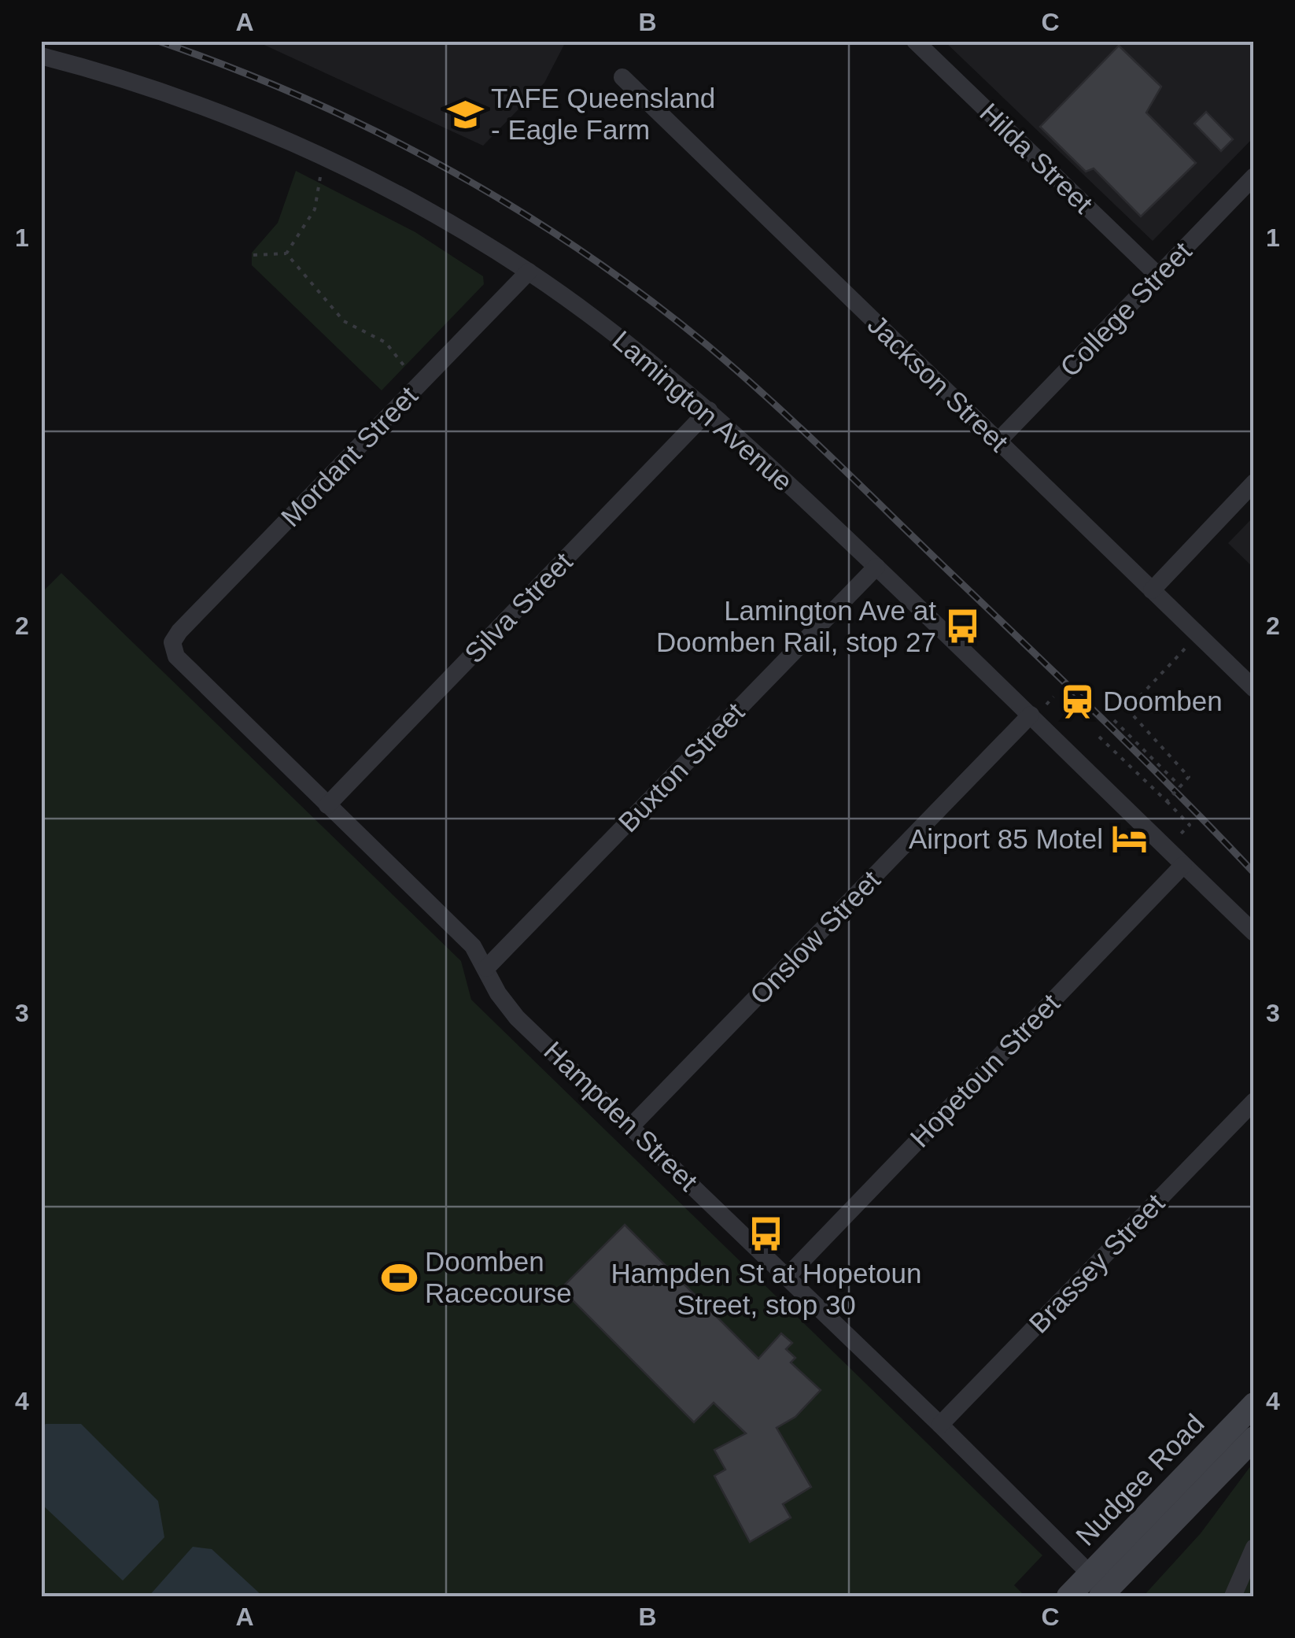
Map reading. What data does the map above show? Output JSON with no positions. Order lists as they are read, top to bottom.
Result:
{
  "streets": {
    "main road": ["Nudgee Road"],
    "street": [
      "Hilda Street",
      "College Street",
      "Jackson Street",
      "Lamington Avenue",
      "Mordant Street",
      "Silva Street",
      "Buxton Street",
      "Onslow Street",
      "Hopetoun Street",
      "Hampden Street",
      "Brassey Street"
    ]
  },
  "crossings": [
    ["Hilda Street", "College Street"],
    ["College Street", "Jackson Street"],
    ["Lamington Avenue", "Mordant Street"],
    ["Lamington Avenue", "Silva Street"],
    ["Lamington Avenue", "Buxton Street"],
    ["Lamington Avenue", "Onslow Street"],
    ["Lamington Avenue", "Hopetoun Street"],
    ["Mordant Street", "Hampden Street"],
    ["Silva Street", "Hampden Street"],
    ["Buxton Street", "Hampden Street"],
    ["Onslow Street", "Hampden Street"],
    ["Hopetoun Street", "Hampden Street"],
    ["Hampden Street", "Brassey Street"],
    ["Hampden Street", "Nudgee Road"]
  ],
  "places": {
    "school or university": ["TAFE Queensland - Eagle Farm"],
    "bus stop": ["Lamington Ave at Doomben Rail, stop 27", "Hampden St at Hopetoun Street, stop 30"],
    "station": ["Doomben"],
    "hotel": ["Airport 85 Motel"],
    "sports": ["Doomben Racecourse"]
  },
  "grid": {
    "columns": ["A", "B", "C"],
    "rows": [
      "1",
      "2",
      "3",
      "4"
    ]
  }
}
